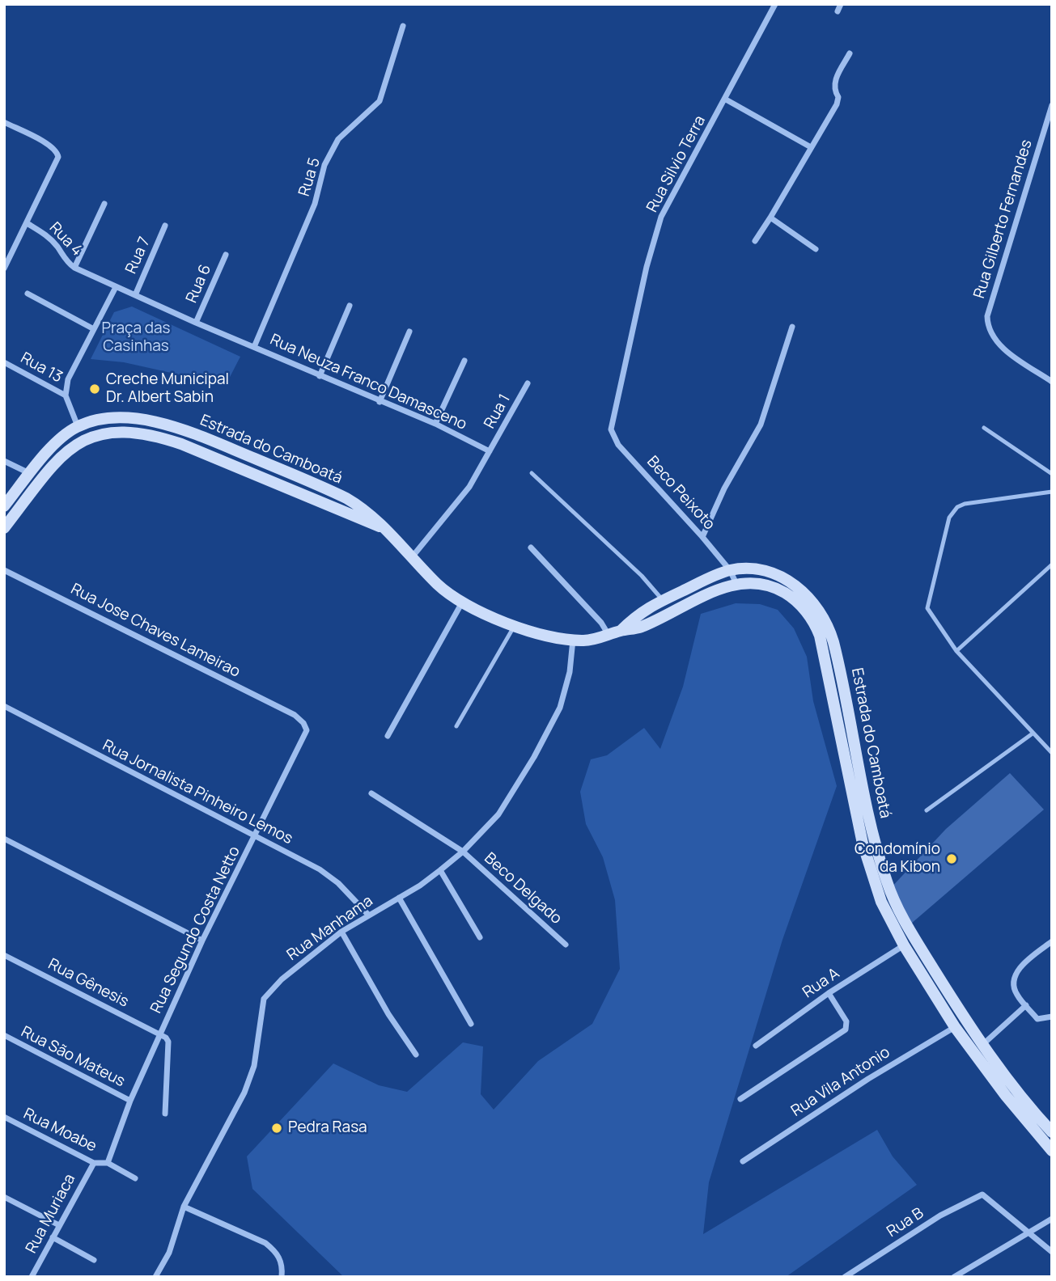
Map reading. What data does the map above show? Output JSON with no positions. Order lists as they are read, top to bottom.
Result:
{
  "streets": {
    "main road": ["Estrada do Camboatá"],
    "street": [
      "Rua Silvio Terra",
      "Rua 5",
      "Rua Gilberto Fernandes",
      "Rua 4",
      "Rua 7",
      "Rua 6",
      "Rua 13",
      "Rua Neuza Franco Damasceno",
      "Rua 1",
      "Beco Peixoto",
      "Rua Jose Chaves Lameirao",
      "Rua Jornalista Pinheiro Lemos",
      "Beco Delgado",
      "Rua Manhama",
      "Rua Segundo Costa Netto",
      "Rua Gênesis",
      "Rua A",
      "Rua São Mateus",
      "Rua Vila Antonio",
      "Rua Moabe",
      "Rua Muriaca",
      "Rua B"
    ]
  },
  "crossings": [
    ["Rua Silvio Terra", "Beco Peixoto"],
    ["Rua 5", "Rua Neuza Franco Damasceno"],
    ["Rua 4", "Rua Neuza Franco Damasceno"],
    ["Rua 7", "Rua Neuza Franco Damasceno"],
    ["Rua 6", "Rua Neuza Franco Damasceno"],
    ["Rua Neuza Franco Damasceno", "Rua 1"],
    ["Estrada do Camboatá", "Beco Peixoto"],
    ["Estrada do Camboatá", "Rua Manhama"],
    ["Estrada do Camboatá", "Rua A"],
    ["Estrada do Camboatá", "Rua Vila Antonio"],
    ["Rua Jose Chaves Lameirao", "Rua Segundo Costa Netto"],
    ["Rua Jornalista Pinheiro Lemos", "Rua Manhama"],
    ["Rua Jornalista Pinheiro Lemos", "Rua Segundo Costa Netto"],
    ["Beco Delgado", "Rua Manhama"],
    ["Rua Segundo Costa Netto", "Rua Gênesis"],
    ["Rua Segundo Costa Netto", "Rua São Mateus"],
    ["Rua Segundo Costa Netto", "Rua Moabe"],
    ["Rua Moabe", "Rua Muriaca"]
  ],
  "parks": ["Praça das Casinhas"],
  "places": ["Creche Municipal Dr. Albert Sabin", "Condomínio da Kibon", "Pedra Rasa"]
}
